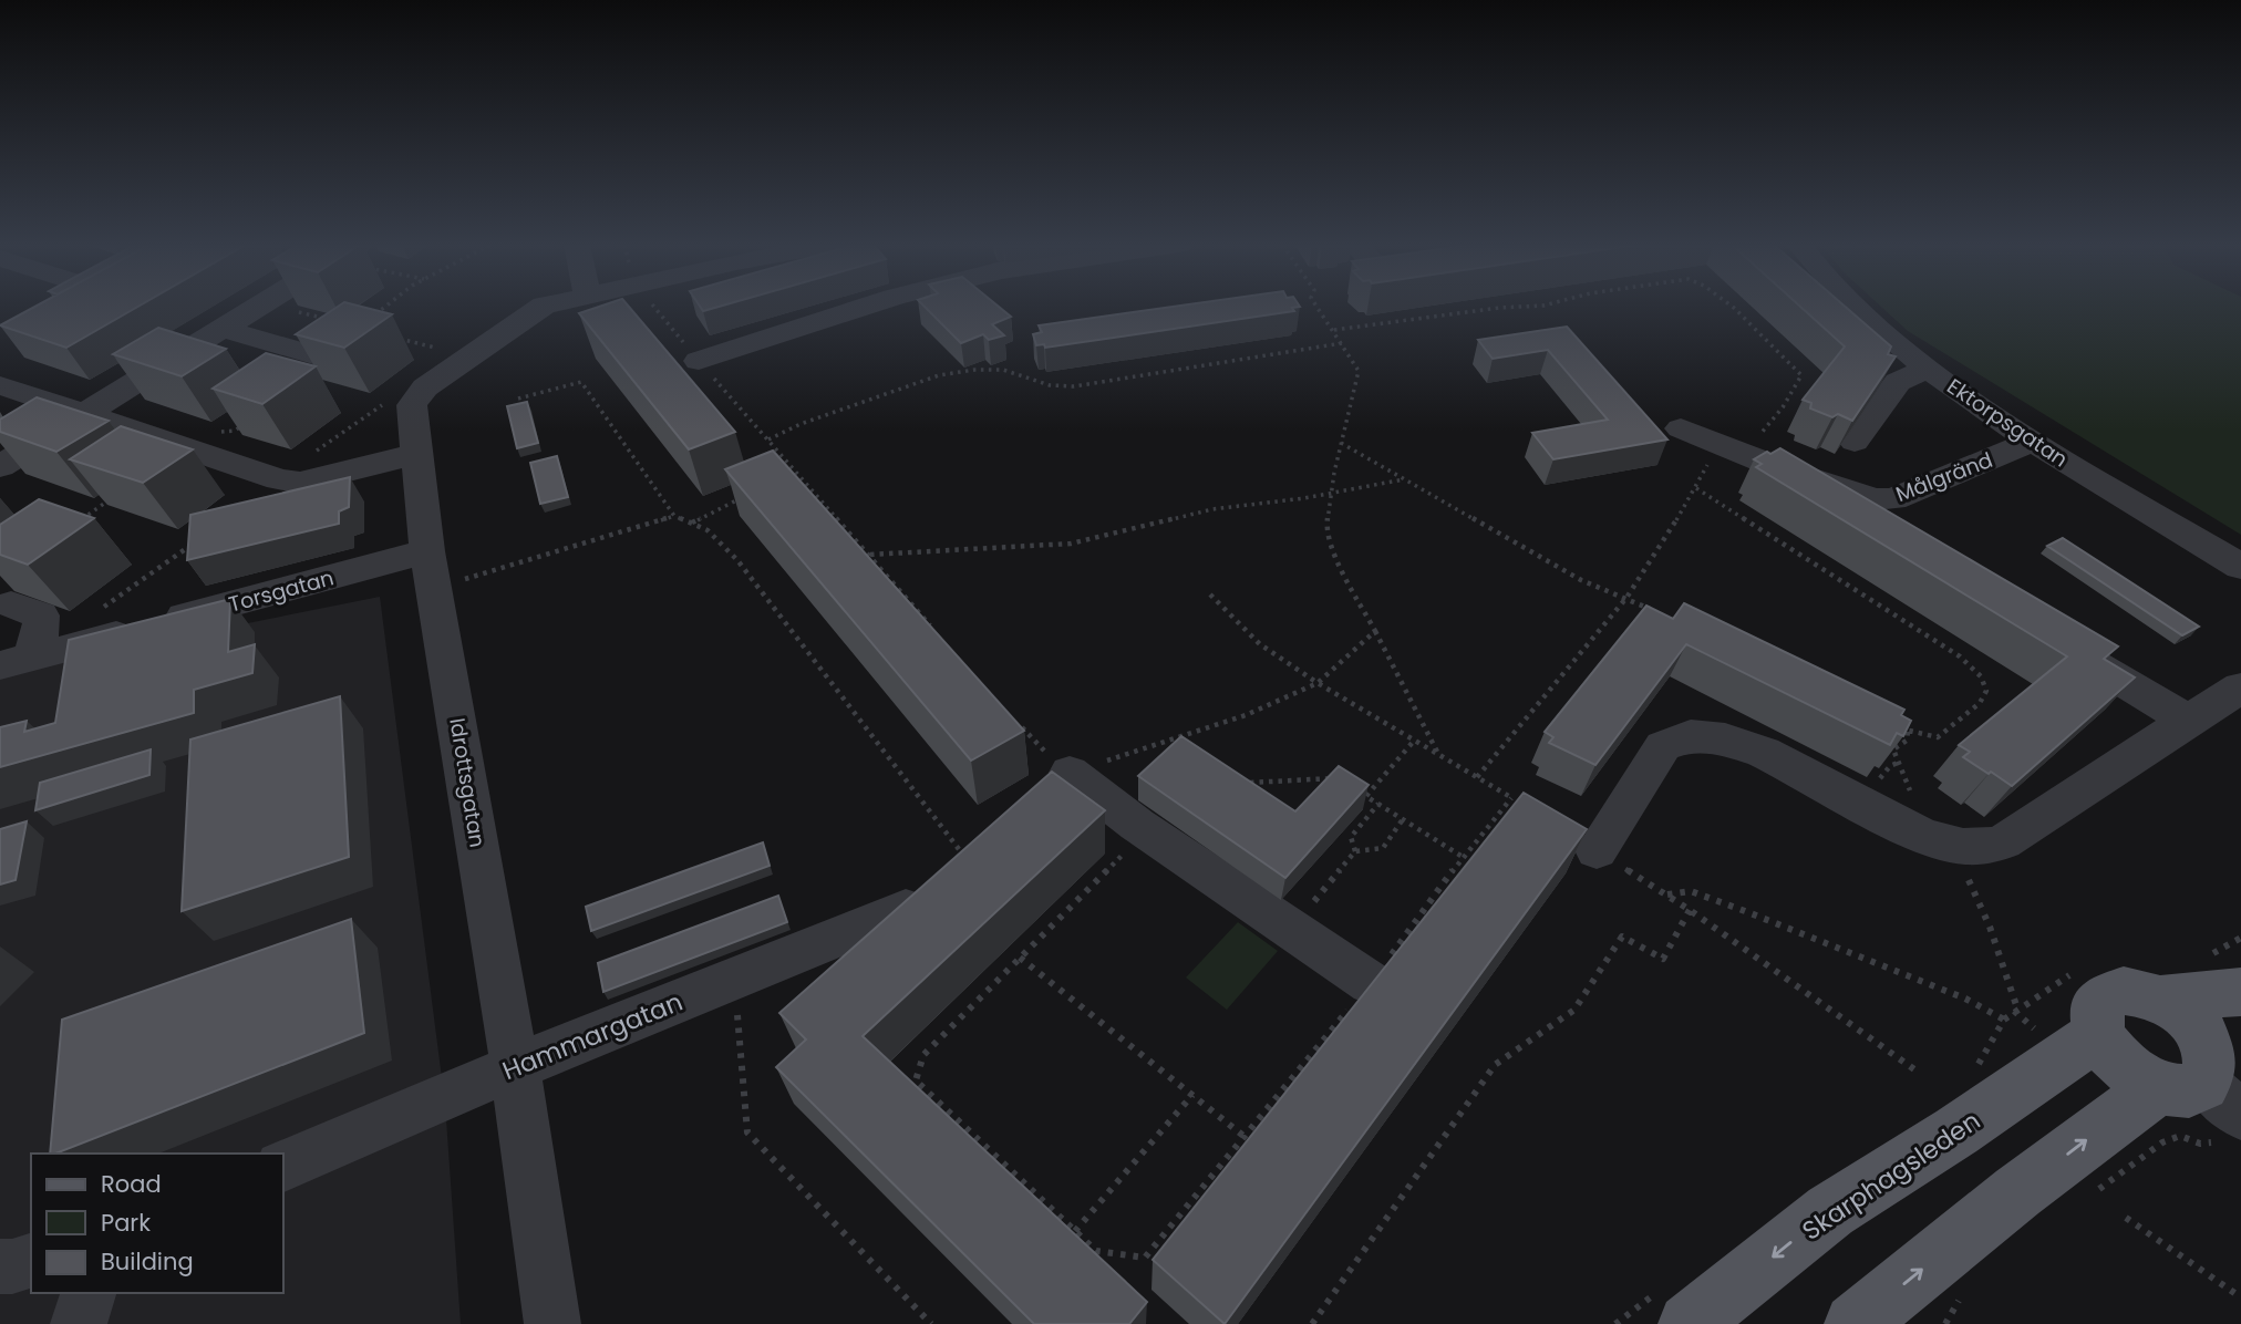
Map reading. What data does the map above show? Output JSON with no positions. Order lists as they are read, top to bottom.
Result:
{
  "streets": {
    "main road": ["Skarphagsleden"],
    "street": [
      "Ektorpsgatan",
      "Målgränd",
      "Torsgatan",
      "Idrottsgatan",
      "Hammargatan"
    ]
  },
  "crossings": [
    ["Ektorpsgatan", "Målgränd"],
    ["Torsgatan", "Idrottsgatan"],
    ["Idrottsgatan", "Hammargatan"]
  ],
  "legend": ["Road", "Park", "Building"]
}
